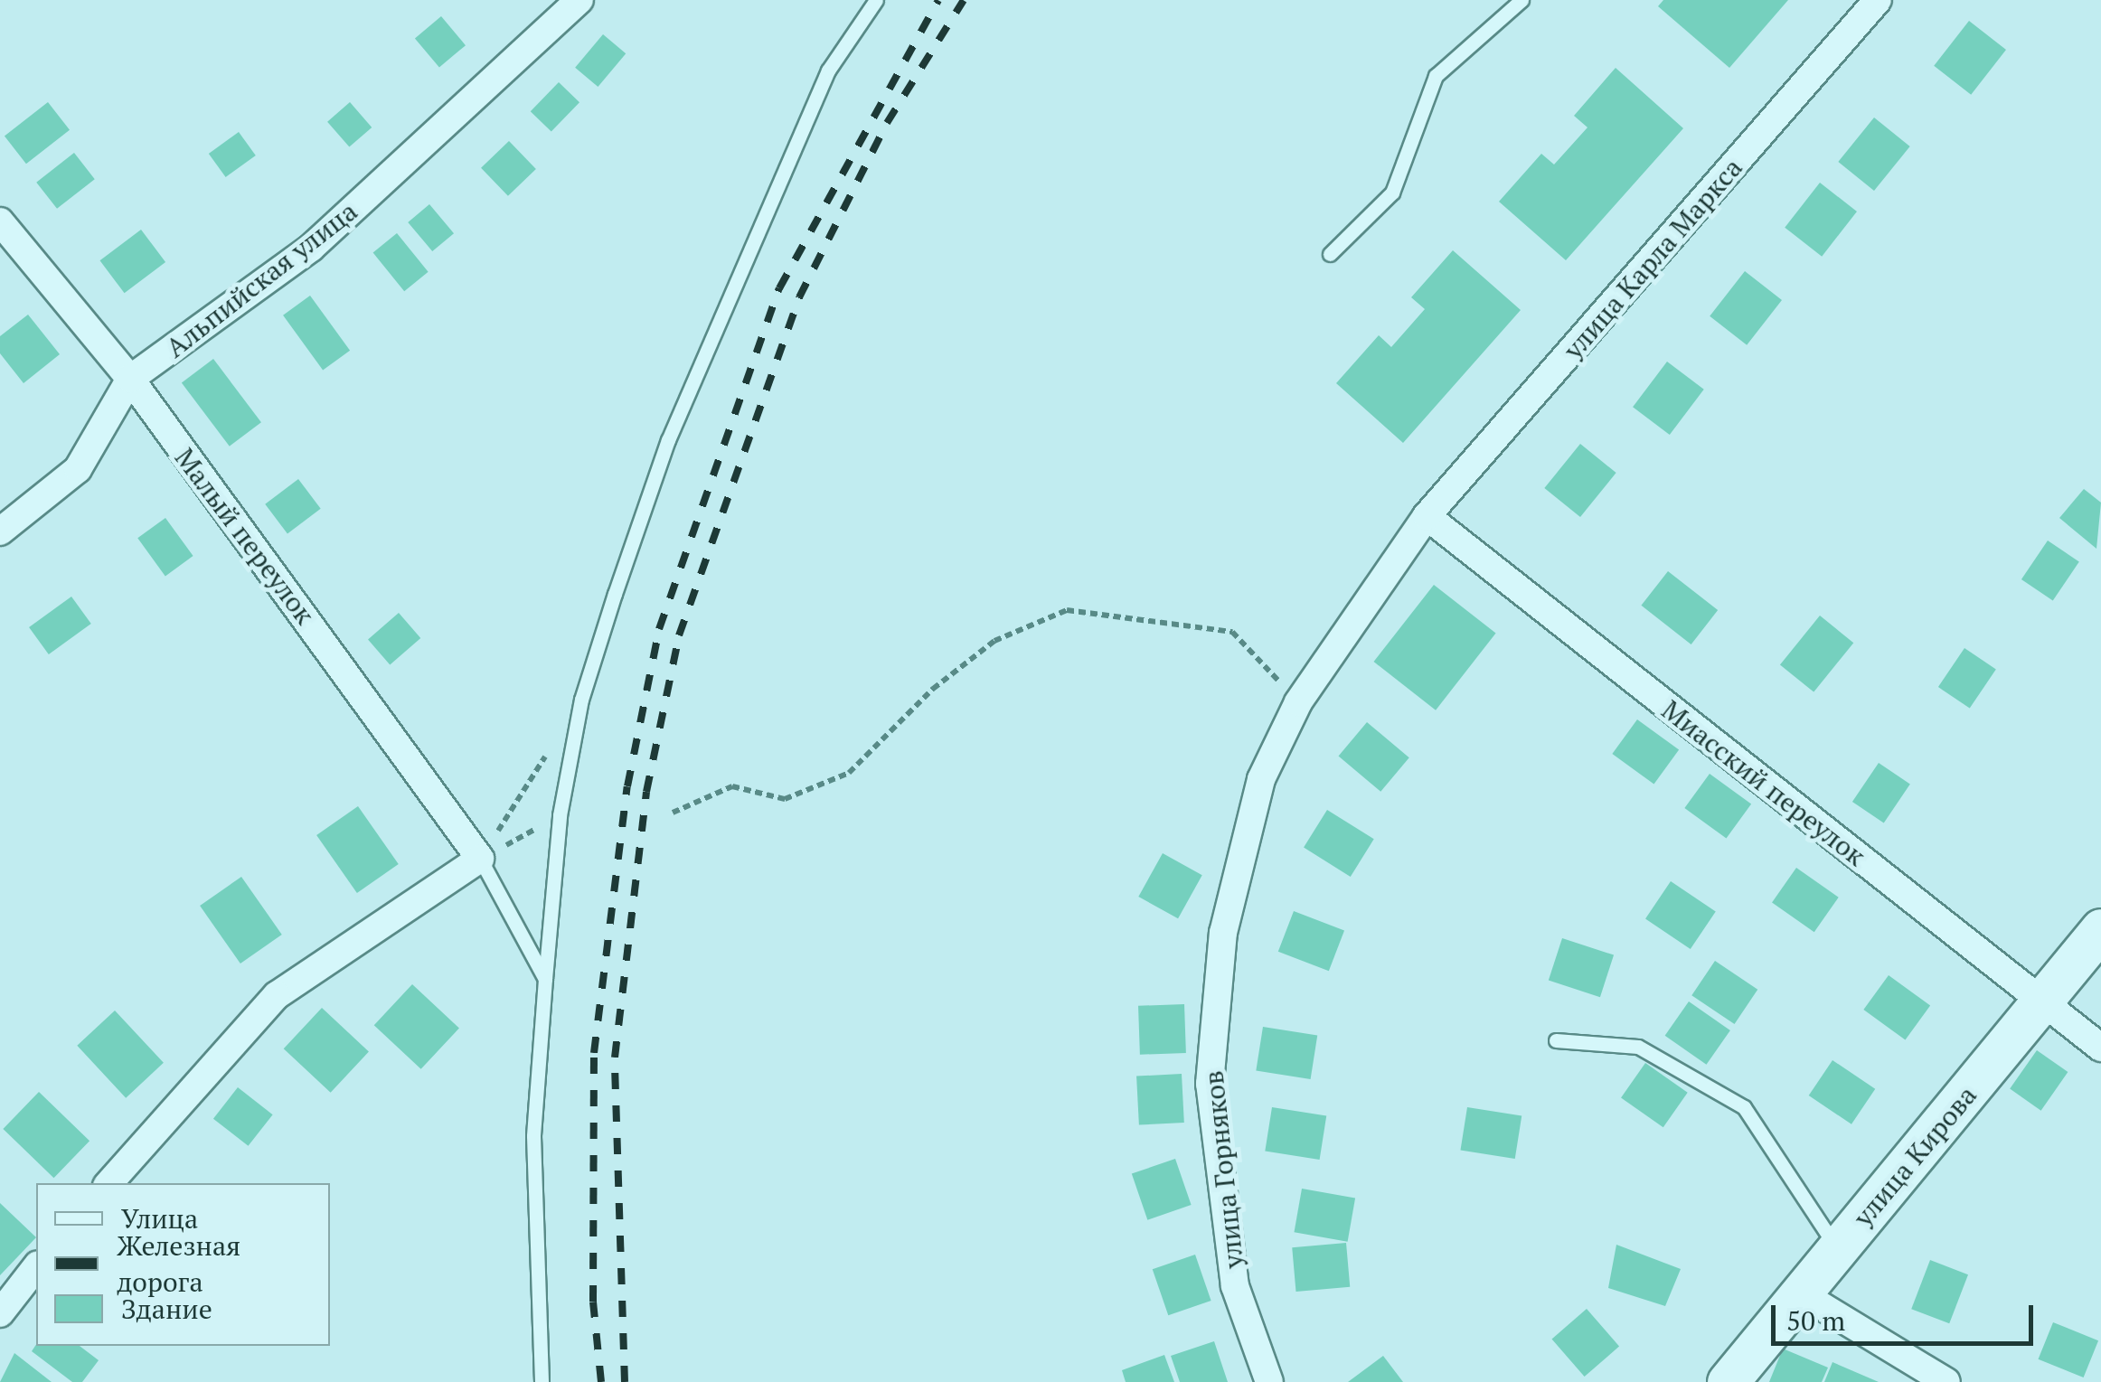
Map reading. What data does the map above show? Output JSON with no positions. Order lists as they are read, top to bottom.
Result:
{
  "streets": {
    "street": [
      "улица Карла Маркса",
      "Альпийская улица",
      "Малый переулок",
      "Миасский переулок",
      "улица Кирова",
      "улица Горняков"
    ]
  },
  "crossings": [
    ["улица Карла Маркса", "Миасский переулок"],
    ["улица Карла Маркса", "улица Горняков"],
    ["Альпийская улица", "Малый переулок"],
    ["Миасский переулок", "улица Кирова"],
    ["Миасский переулок", "улица Горняков"]
  ],
  "legend": ["Улица", "Железная дорога", "Здание"],
  "scale_bar": "50 m"
}
